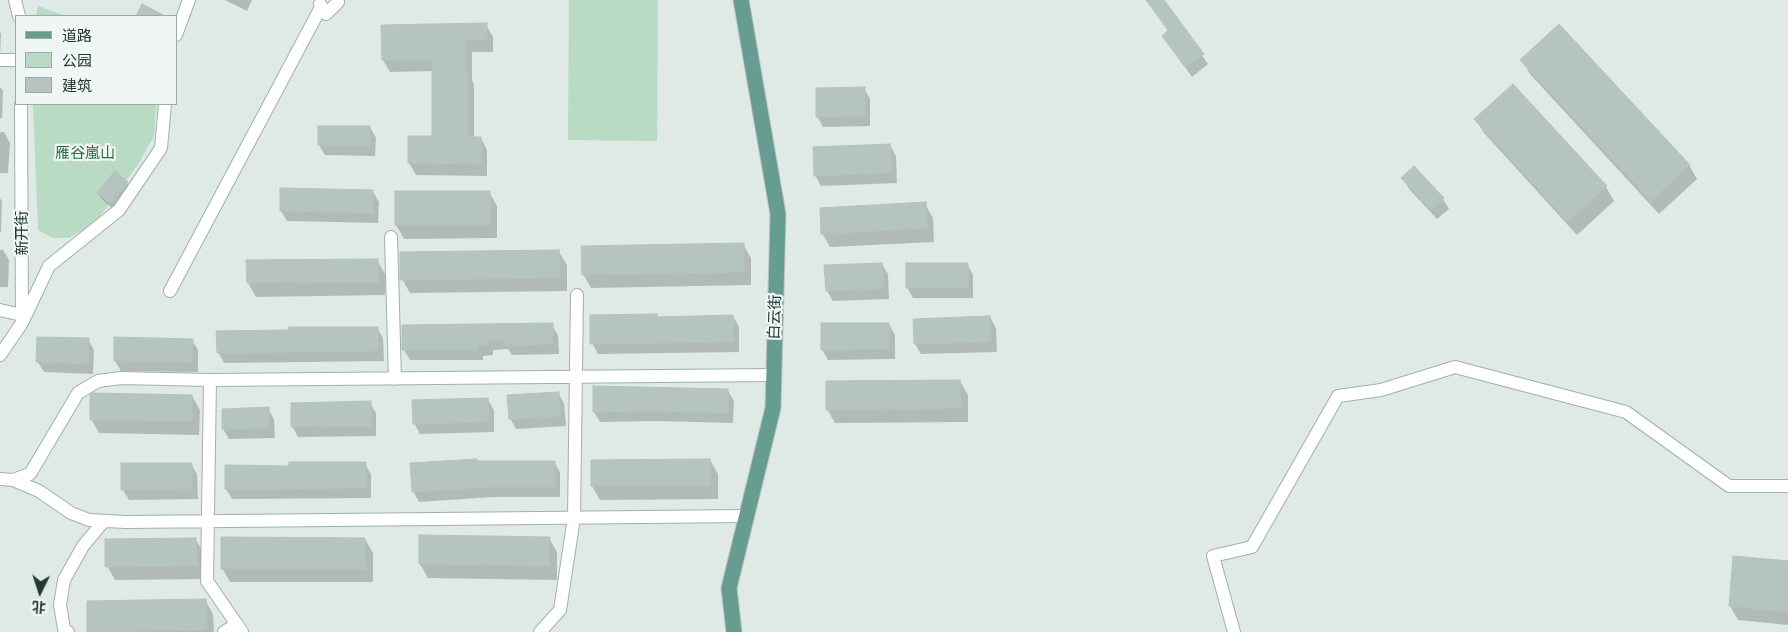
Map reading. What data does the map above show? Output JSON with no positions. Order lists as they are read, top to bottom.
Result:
{
  "streets": {
    "main road": ["白云街"],
    "street": ["新开街"]
  },
  "parks": ["雁谷嵐山"],
  "legend": ["道路", "公园", "建筑"],
  "north": "bottom"
}
